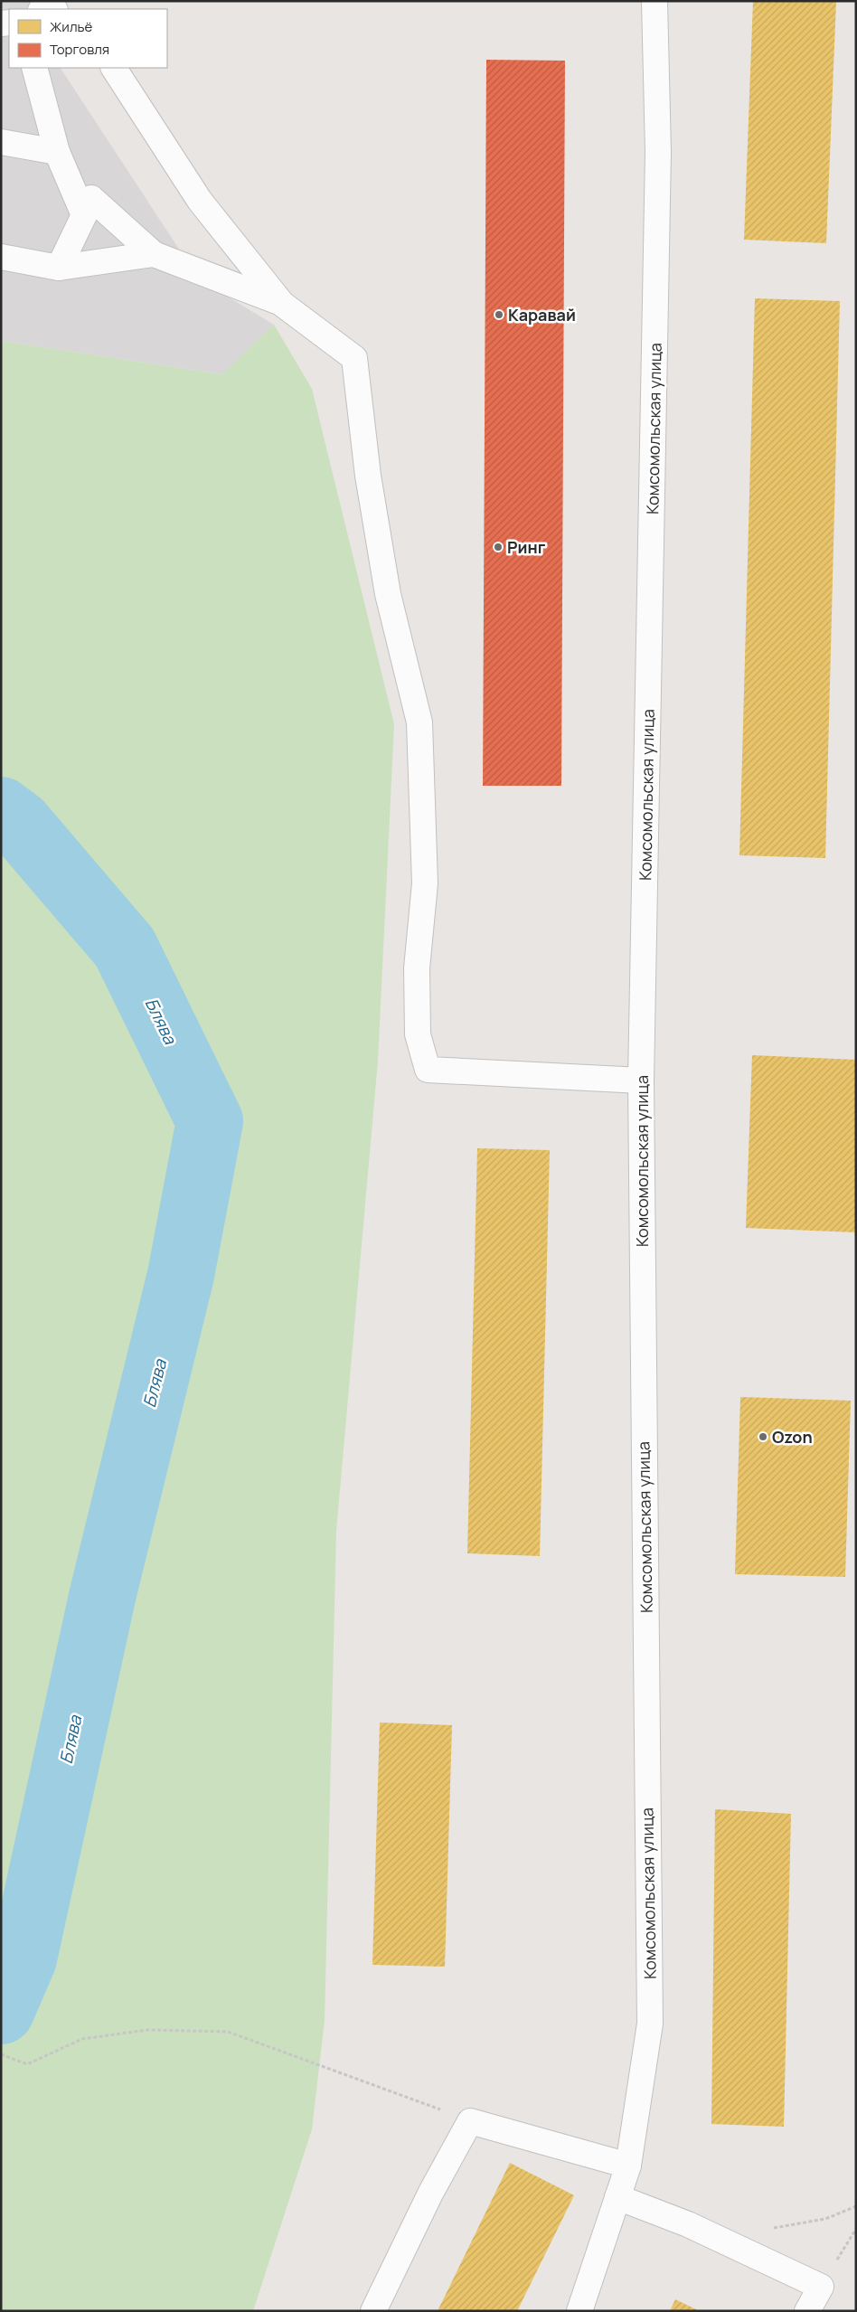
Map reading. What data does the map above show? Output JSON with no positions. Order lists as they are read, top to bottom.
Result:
{
  "streets": {
    "street": ["Комсомольская улица"]
  },
  "water": ["Блява"],
  "places": ["Каравай", "Ринг", "Ozon"],
  "legend": ["Жильё", "Торговля"]
}
